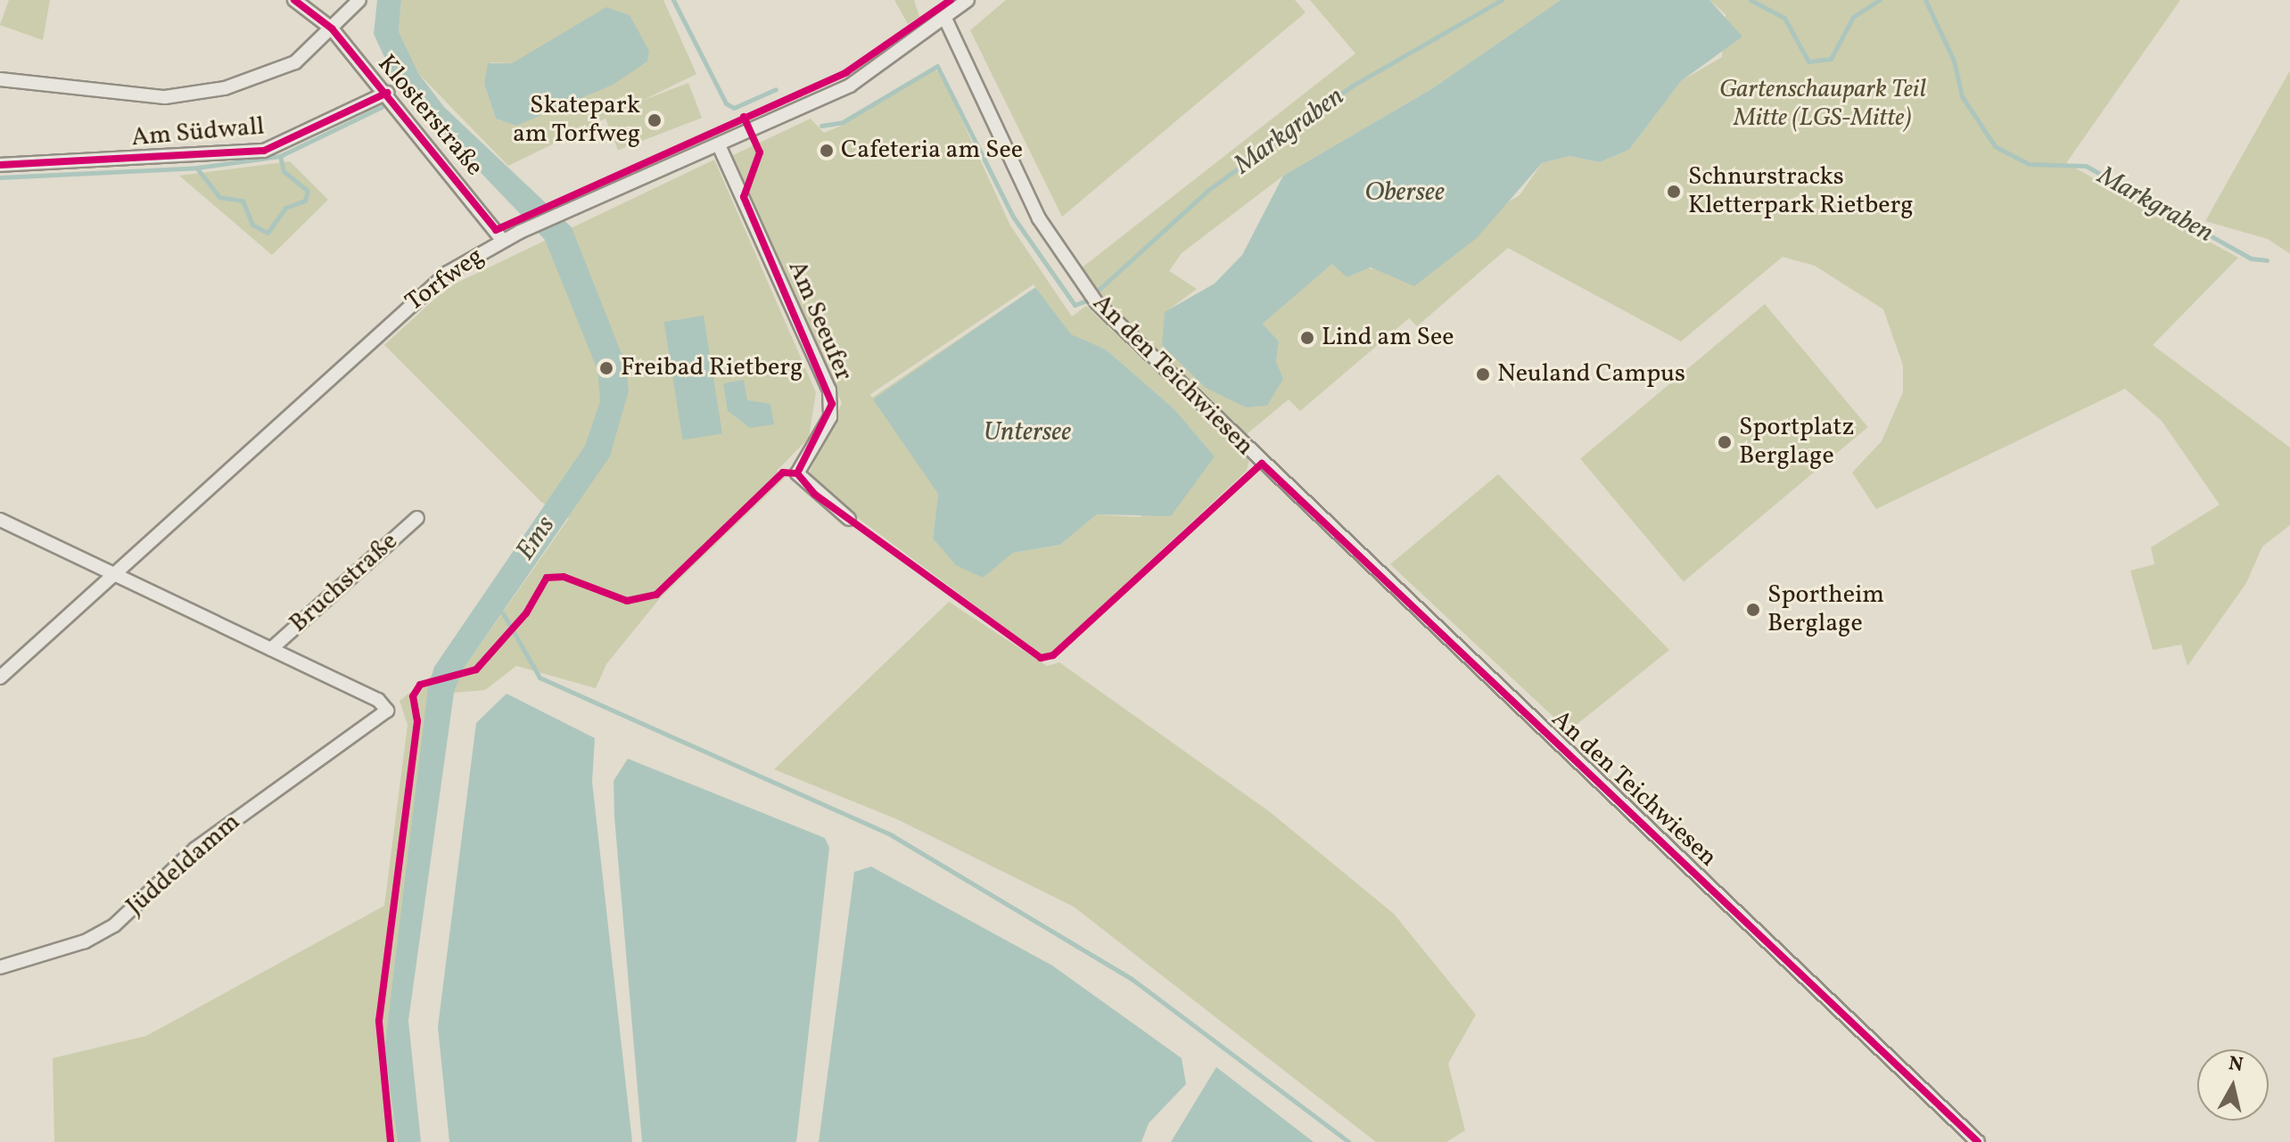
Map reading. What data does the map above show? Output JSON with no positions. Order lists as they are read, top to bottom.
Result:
{
  "streets": {
    "street": [
      "Klosterstraße",
      "Am Südwall",
      "Torfweg",
      "Am Seeufer",
      "An den Teichwiesen",
      "Bruchstraße",
      "Jüddeldamm"
    ]
  },
  "crossings": [
    ["Klosterstraße", "Am Südwall"],
    ["Klosterstraße", "Torfweg"],
    ["Torfweg", "Am Seeufer"],
    ["Torfweg", "An den Teichwiesen"],
    ["Torfweg", "Bruchstraße"],
    ["Bruchstraße", "Jüddeldamm"]
  ],
  "water": [
    "Markgraben",
    "Obersee",
    "Untersee",
    "Ems"
  ],
  "parks": ["Gartenschaupark Teil Mitte (LGS-Mitte)"],
  "places": [
    "Skatepark am Torfweg",
    "Cafeteria am See",
    "Schnurstracks Kletterpark Rietberg",
    "Lind am See",
    "Freibad Rietberg",
    "Neuland Campus",
    "Sportplatz Berglage",
    "Sportheim Berglage"
  ],
  "north": "top"
}
